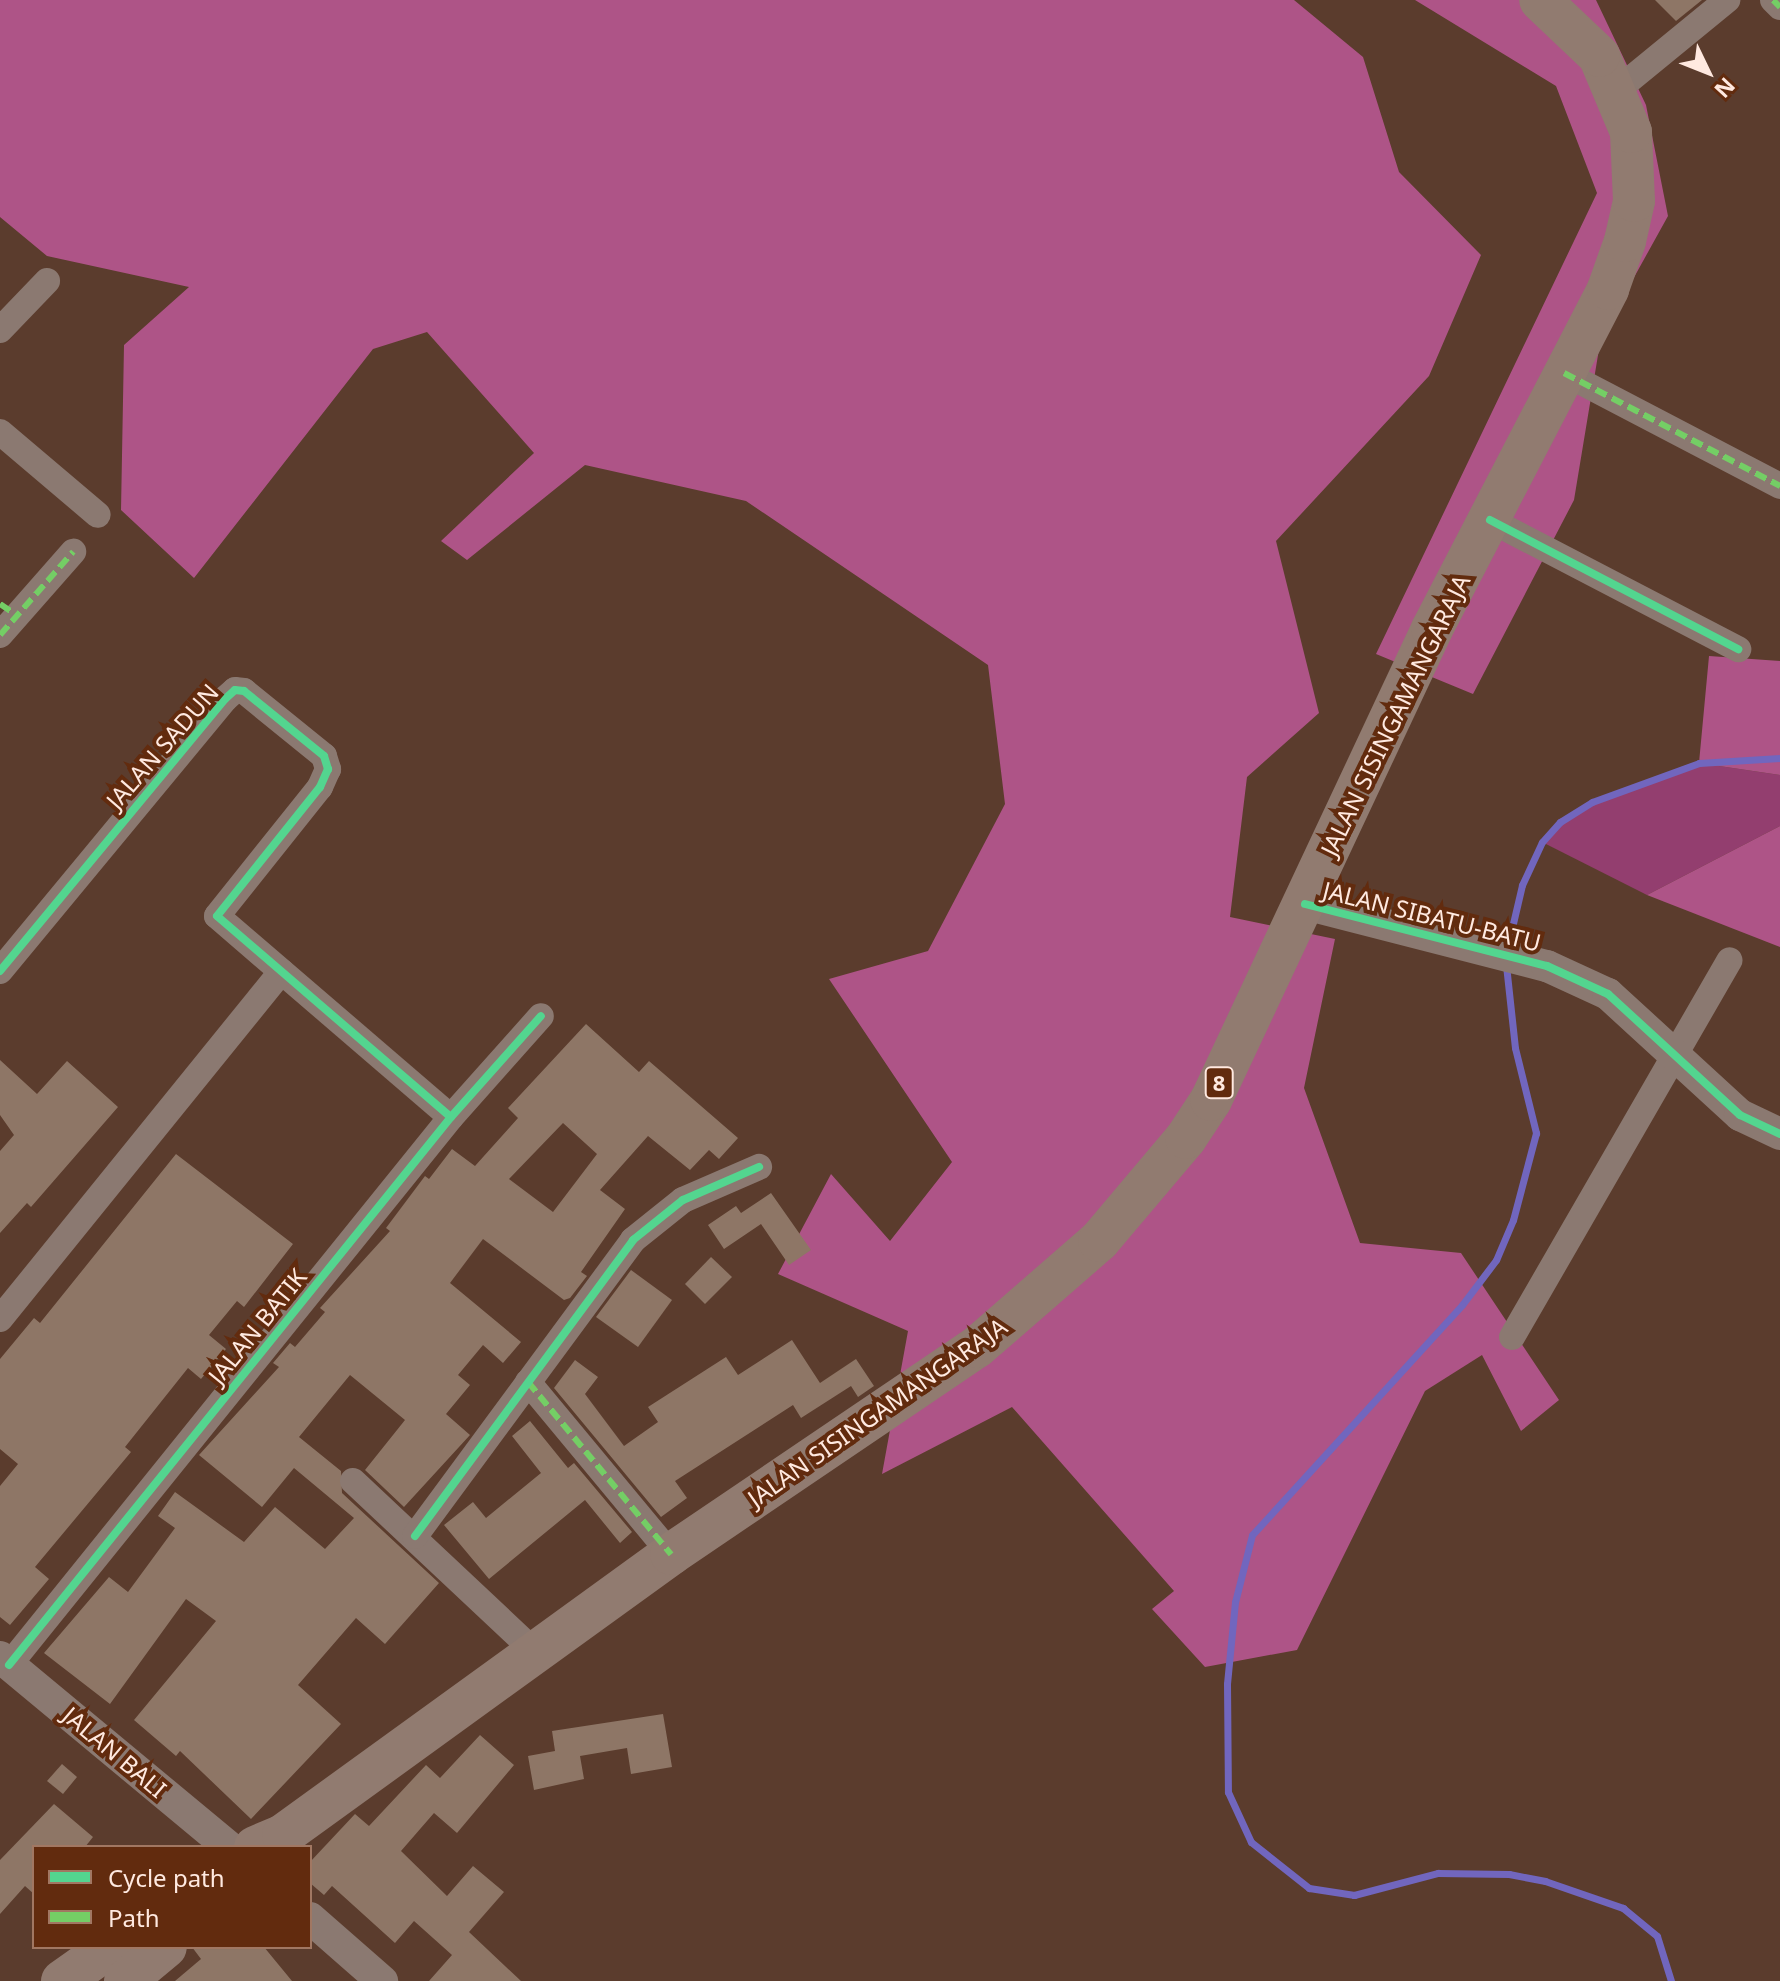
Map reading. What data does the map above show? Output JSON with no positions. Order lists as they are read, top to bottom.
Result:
{
  "streets": {
    "highway": ["JALAN SISINGAMANGARAJA", "8"],
    "street": [
      "JALAN SADUN",
      "JALAN SIBATU-BATU",
      "JALAN BATIK",
      "JALAN BALI"
    ]
  },
  "crossings": [
    ["JALAN SISINGAMANGARAJA", "JALAN SIBATU-BATU"],
    ["JALAN SADUN", "JALAN BATIK"],
    ["JALAN BATIK", "JALAN BALI"]
  ],
  "legend": ["Cycle path", "Path"],
  "north": "bottom right"
}
